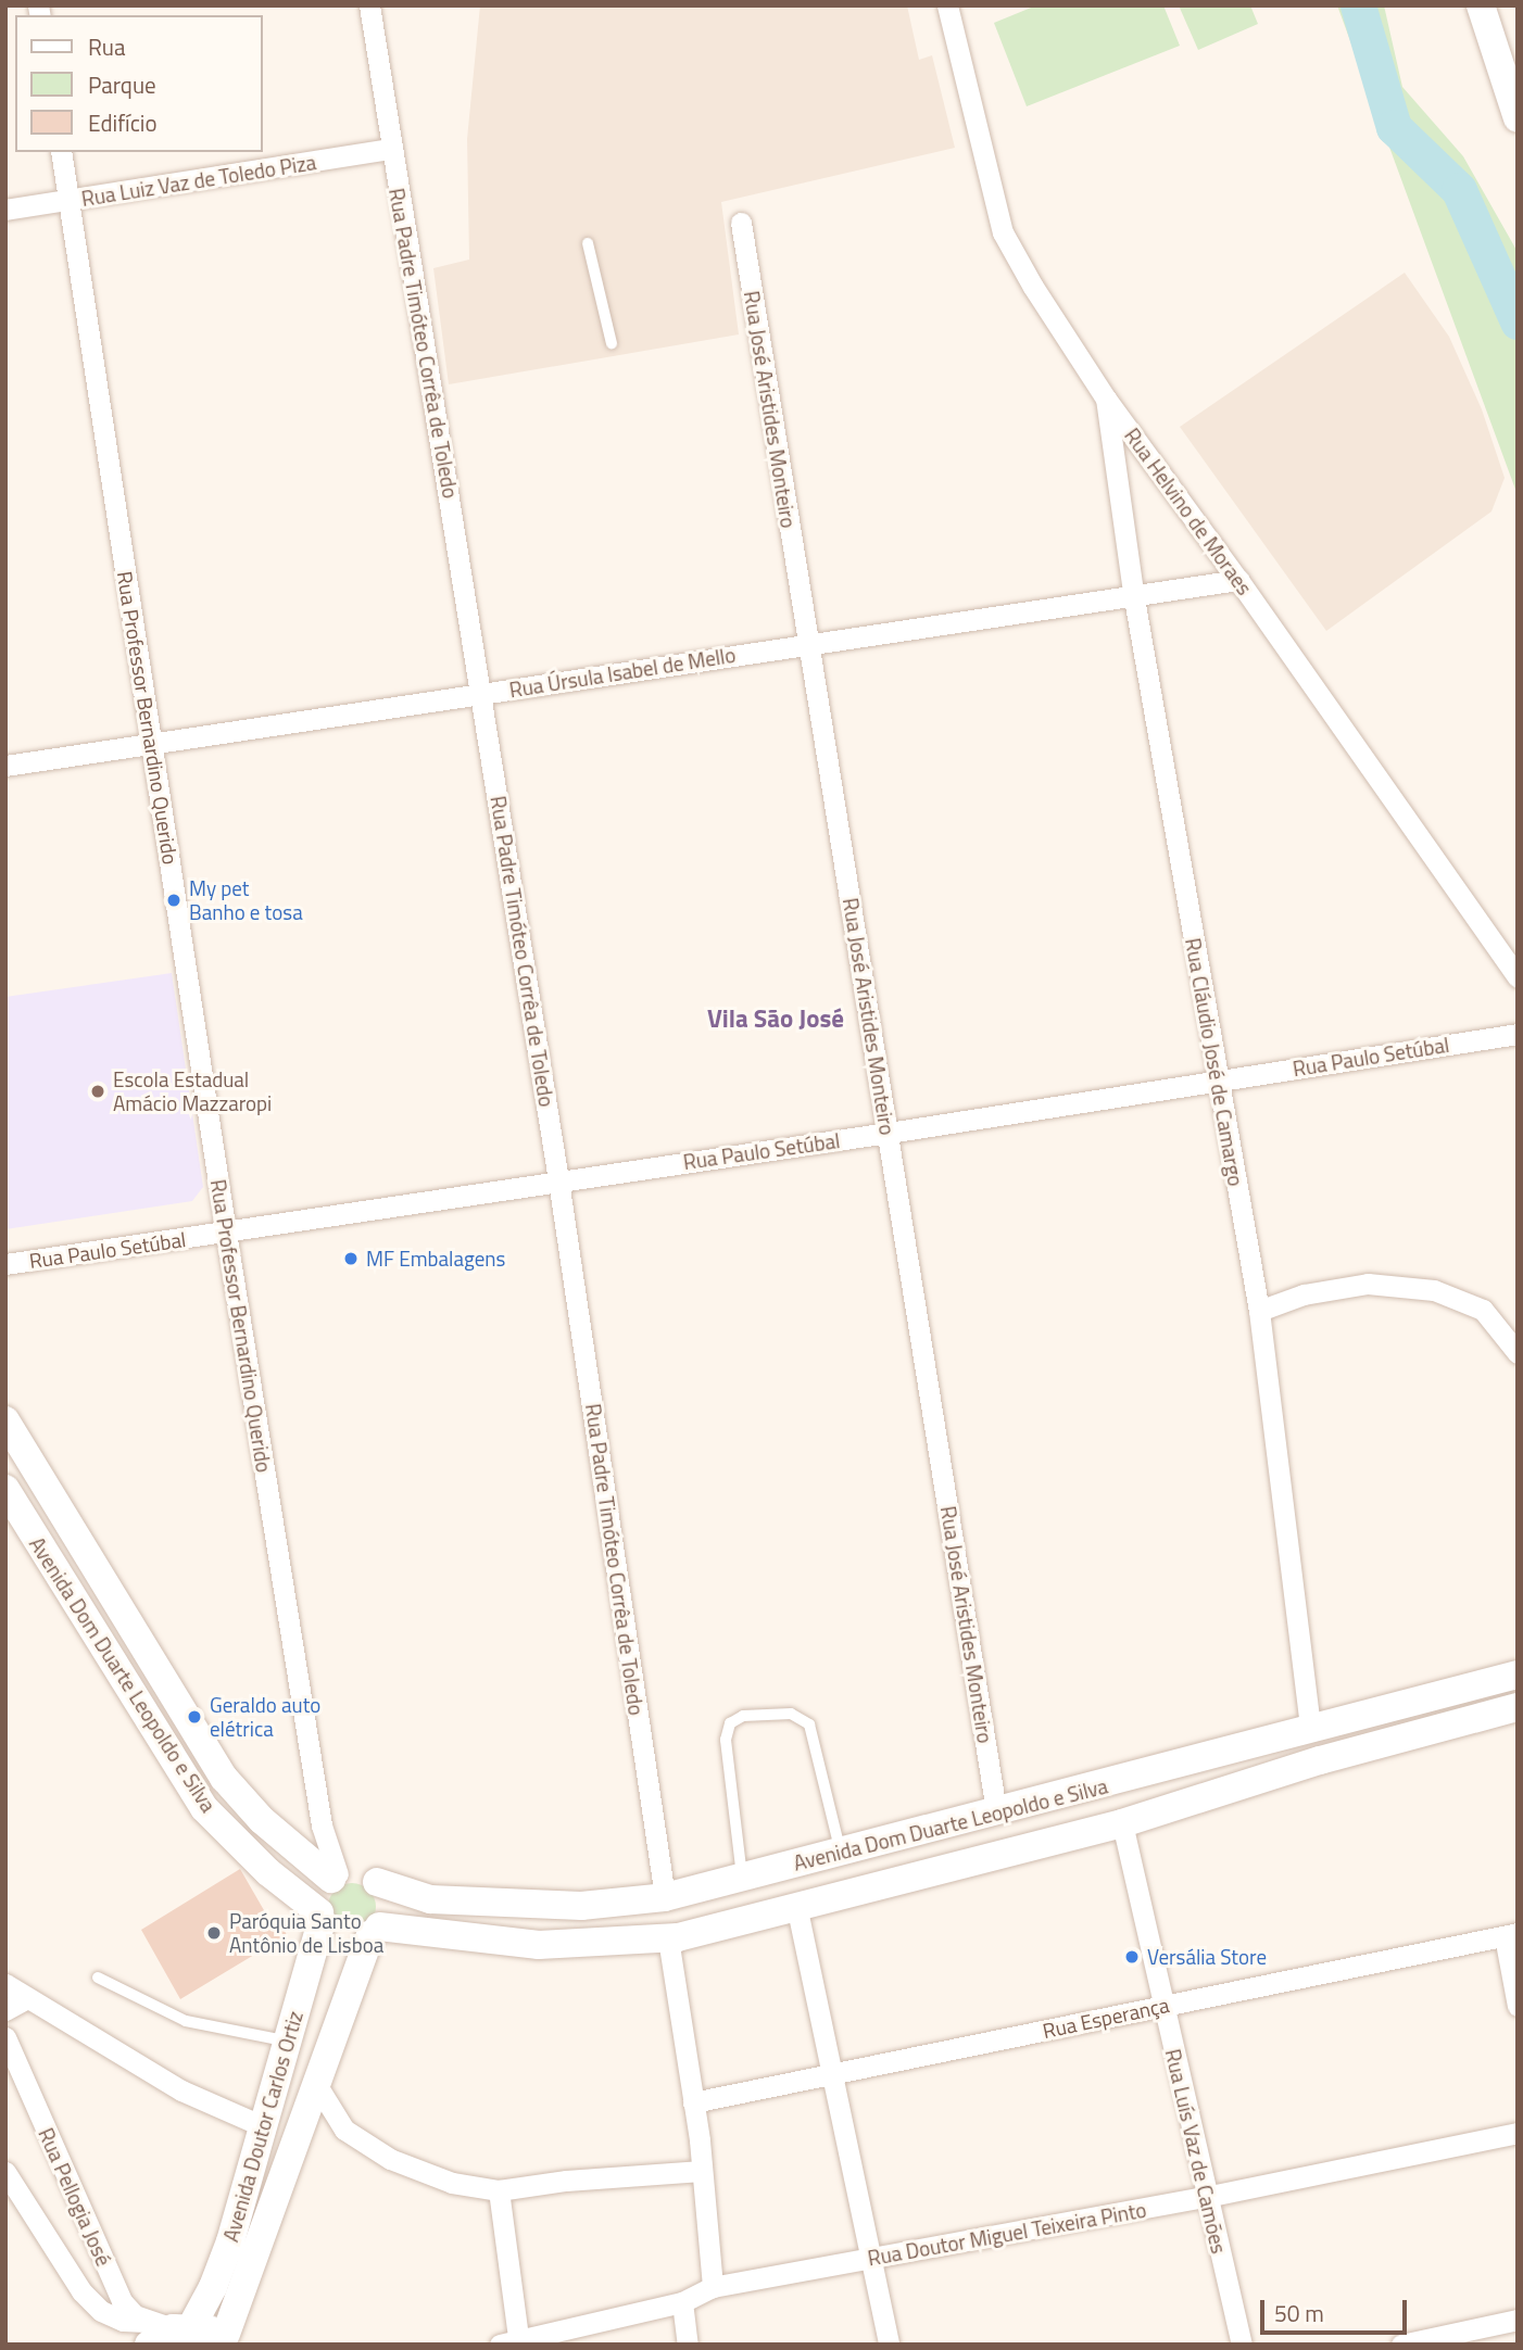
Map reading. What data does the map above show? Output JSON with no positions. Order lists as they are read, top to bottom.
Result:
{
  "streets": {
    "main road": ["Avenida Dom Duarte Leopoldo e Silva", "Avenida Doutor Carlos Ortiz"],
    "street": [
      "Rua Luiz Vaz de Toledo Piza",
      "Rua Padre Timóteo Corrêa de Toledo",
      "Rua José Aristides Monteiro",
      "Rua Helvino de Moraes",
      "Rua Úrsula Isabel de Mello",
      "Rua Professor Bernardino Querido",
      "Rua Paulo Setúbal",
      "Rua Cláudio José de Camargo",
      "Rua Esperança",
      "Rua Luís Vaz de Camões",
      "Rua Pellogia José",
      "Rua Doutor Miguel Teixeira Pinto"
    ]
  },
  "crossings": [
    ["Rua Luiz Vaz de Toledo Piza", "Rua Padre Timóteo Corrêa de Toledo"],
    ["Rua Luiz Vaz de Toledo Piza", "Rua Professor Bernardino Querido"],
    ["Rua Padre Timóteo Corrêa de Toledo", "Rua Úrsula Isabel de Mello"],
    ["Rua Padre Timóteo Corrêa de Toledo", "Rua Paulo Setúbal"],
    ["Rua Padre Timóteo Corrêa de Toledo", "Avenida Dom Duarte Leopoldo e Silva"],
    ["Rua José Aristides Monteiro", "Rua Úrsula Isabel de Mello"],
    ["Rua José Aristides Monteiro", "Rua Paulo Setúbal"],
    ["Rua José Aristides Monteiro", "Avenida Dom Duarte Leopoldo e Silva"],
    ["Rua Helvino de Moraes", "Rua Úrsula Isabel de Mello"],
    ["Rua Helvino de Moraes", "Rua Cláudio José de Camargo"],
    ["Rua Úrsula Isabel de Mello", "Rua Professor Bernardino Querido"],
    ["Rua Úrsula Isabel de Mello", "Rua Cláudio José de Camargo"],
    ["Rua Professor Bernardino Querido", "Rua Paulo Setúbal"],
    ["Rua Professor Bernardino Querido", "Avenida Dom Duarte Leopoldo e Silva"],
    ["Rua Professor Bernardino Querido", "Avenida Doutor Carlos Ortiz"],
    ["Rua Paulo Setúbal", "Rua Cláudio José de Camargo"],
    ["Rua Cláudio José de Camargo", "Avenida Dom Duarte Leopoldo e Silva"],
    ["Avenida Dom Duarte Leopoldo e Silva", "Avenida Doutor Carlos Ortiz"],
    ["Avenida Dom Duarte Leopoldo e Silva", "Rua Luís Vaz de Camões"],
    ["Rua Esperança", "Rua Luís Vaz de Camões"],
    ["Avenida Doutor Carlos Ortiz", "Rua Pellogia José"],
    ["Rua Luís Vaz de Camões", "Rua Doutor Miguel Teixeira Pinto"]
  ],
  "districts": ["Vila São José"],
  "places": [
    "My pet Banho e tosa",
    "Escola Estadual Amácio Mazzaropi",
    "MF Embalagens",
    "Geraldo auto elétrica",
    "Paróquia Santo Antônio de Lisboa",
    "Versália Store"
  ],
  "legend": ["Rua", "Parque", "Edifício"],
  "scale_bar": "50 m"
}
